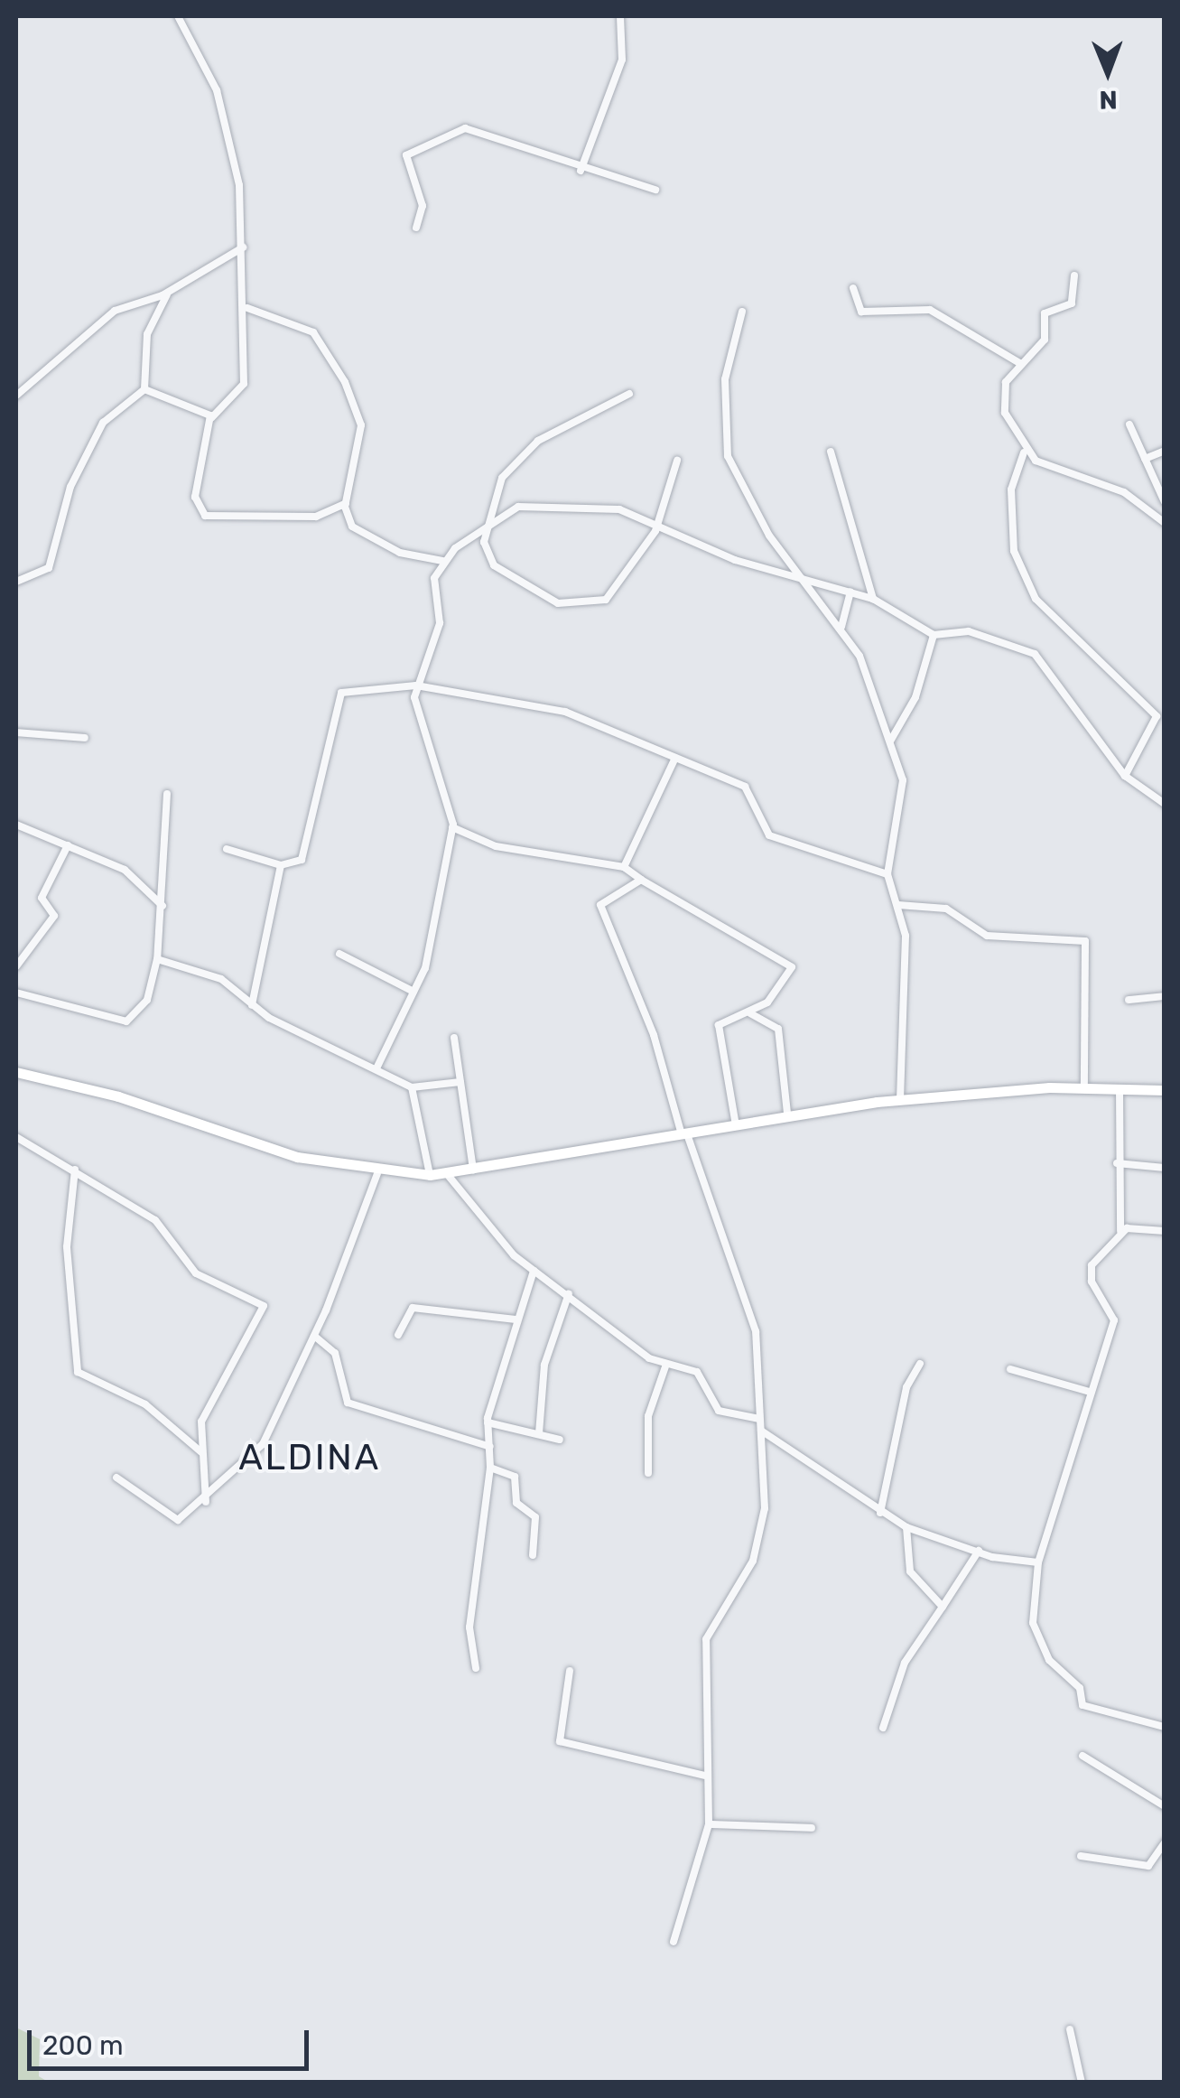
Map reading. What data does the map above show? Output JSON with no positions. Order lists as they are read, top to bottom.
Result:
{
  "districts": ["ALDINA"],
  "scale_bar": "200 m",
  "north": "bottom"
}
